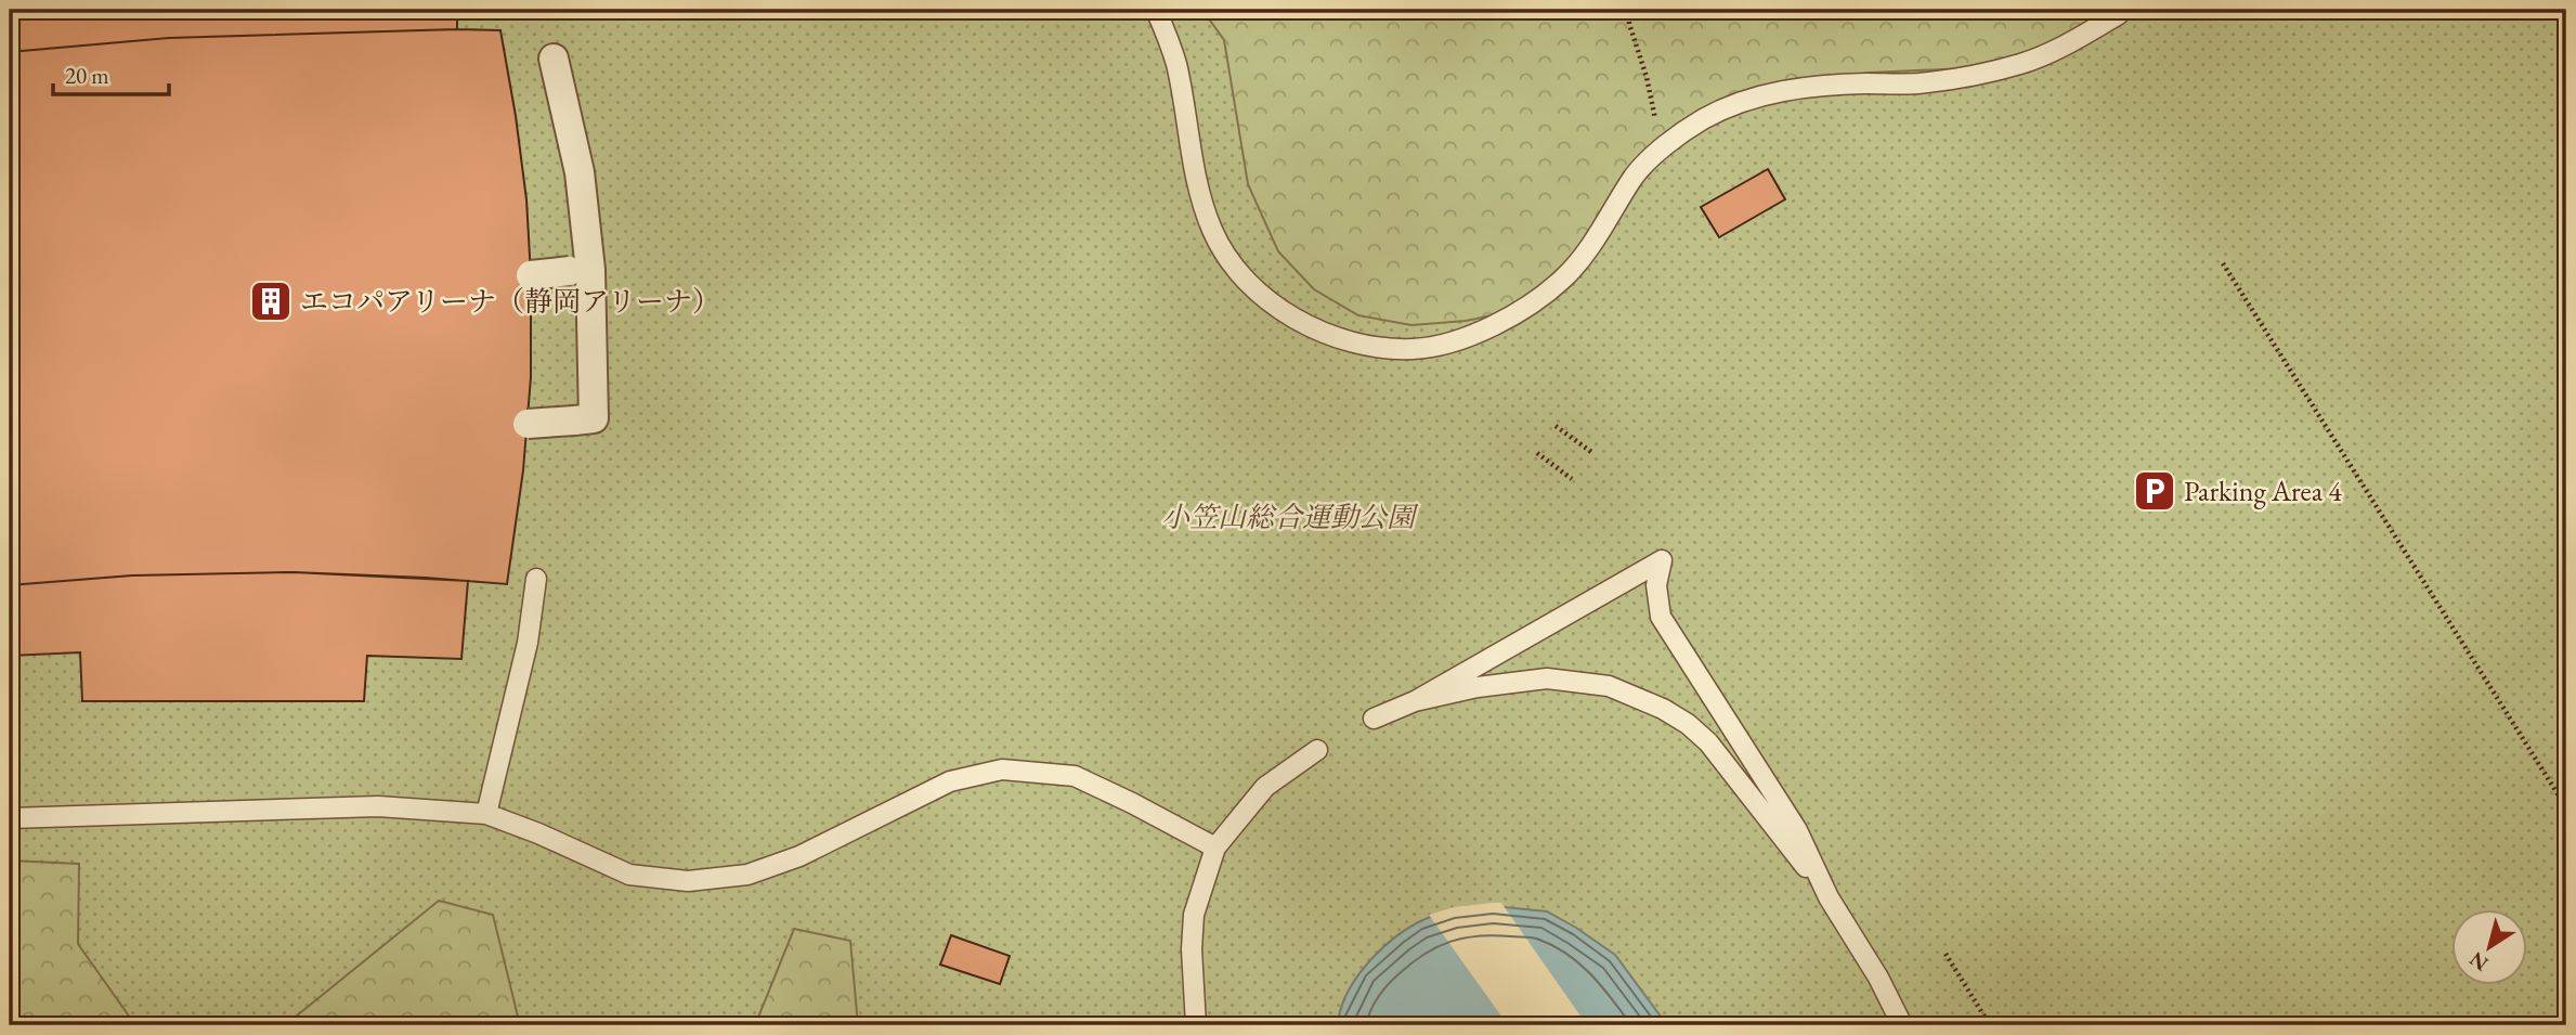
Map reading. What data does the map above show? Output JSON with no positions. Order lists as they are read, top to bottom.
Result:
{
  "parks": ["小笠山総合運動公園"],
  "places": {
    "building": ["エコパアリーナ（静岡アリーナ）"],
    "parking": ["Parking Area 4"]
  },
  "scale_bar": "20 m",
  "north": "bottom left"
}
